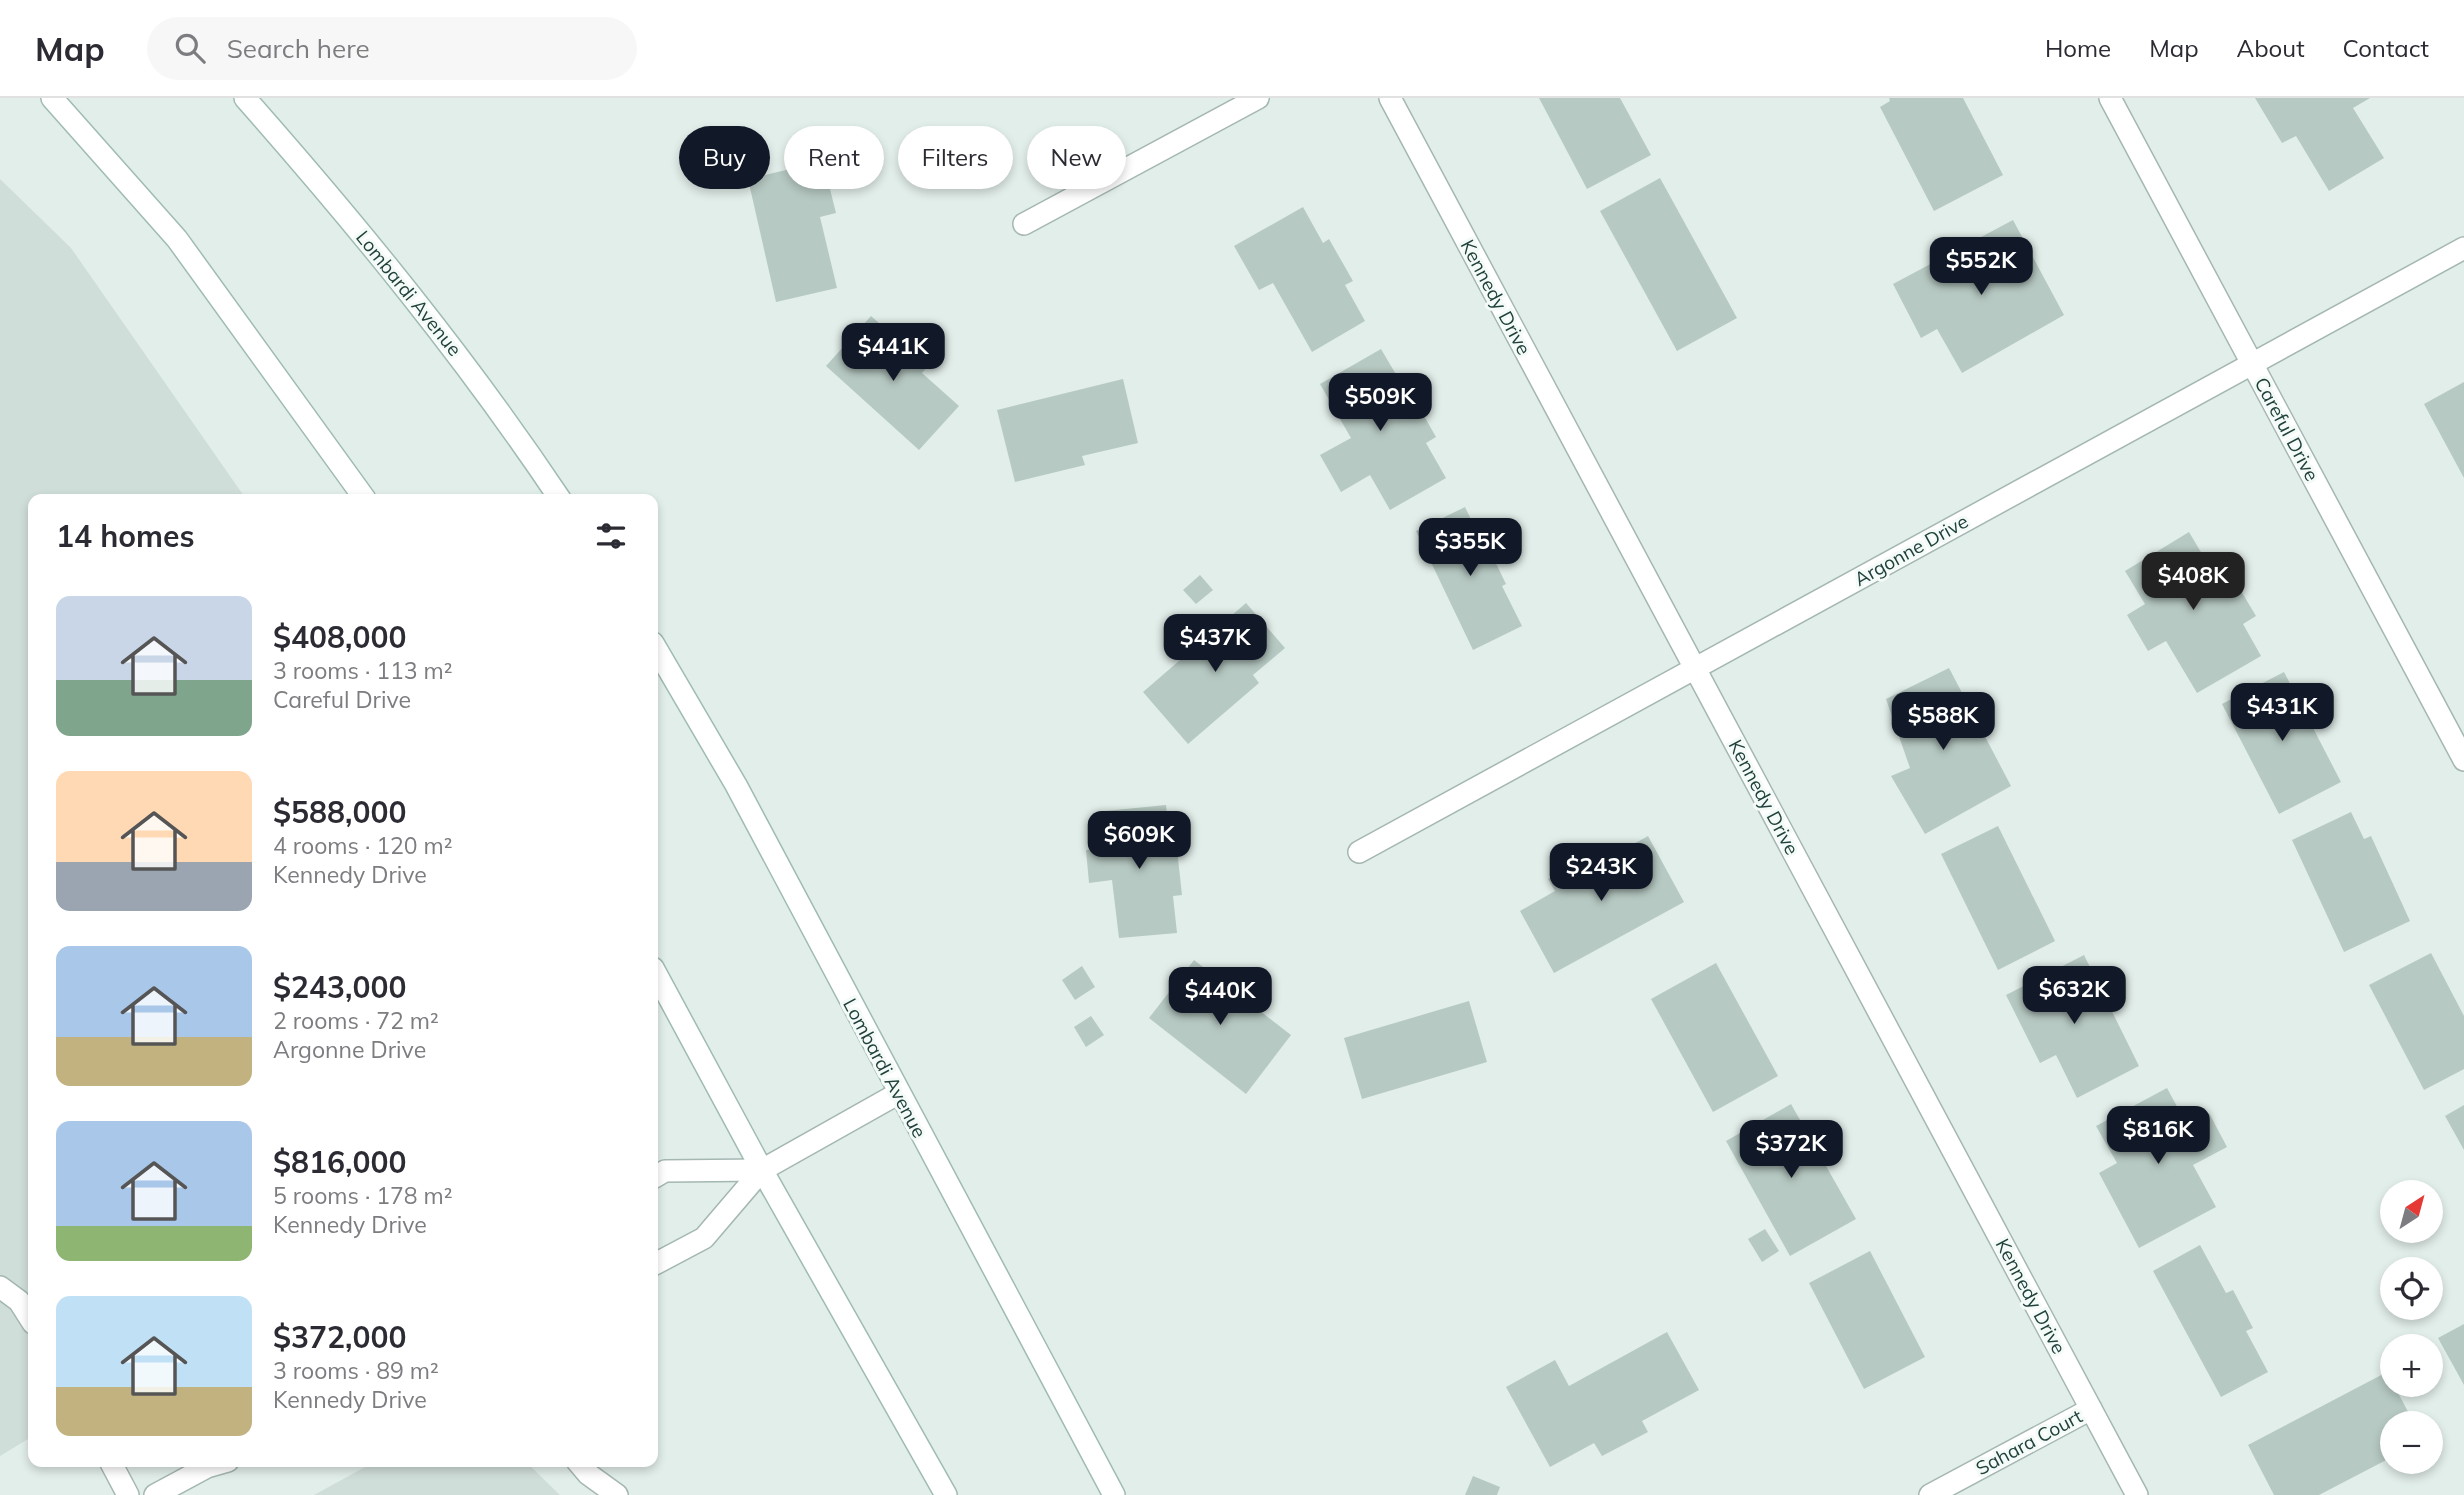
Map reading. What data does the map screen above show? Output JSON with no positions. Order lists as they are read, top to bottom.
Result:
{
  "streets": {
    "street": [
      "Lombardi Avenue",
      "Kennedy Drive",
      "Careful Drive",
      "Argonne Drive",
      "Sahara Court"
    ]
  },
  "crossings": [
    ["Kennedy Drive", "Argonne Drive"],
    ["Kennedy Drive", "Sahara Court"],
    ["Careful Drive", "Argonne Drive"]
  ],
  "north": "top right",
  "page": {
    "header": "Map",
    "search": "Search here",
    "nav": [
      "Home",
      "Map",
      "About",
      "Contact"
    ],
    "chip": [
      "Buy",
      "Rent",
      "Filters",
      "New"
    ],
    "price": [
      "$552K",
      "$441K",
      "$509K",
      "$355K",
      "$408K",
      "$437K",
      "$431K",
      "$588K",
      "$609K",
      "$243K",
      "$632K",
      "$440K",
      "$816K",
      "$372K"
    ],
    "heading": "14 homes",
    "list": [
      {
        "name": "$408,000",
        "note": "3 rooms · 113 m² · Careful Drive"
      },
      {
        "name": "$588,000",
        "note": "4 rooms · 120 m² · Kennedy Drive"
      },
      {
        "name": "$243,000",
        "note": "2 rooms · 72 m² · Argonne Drive"
      },
      {
        "name": "$816,000",
        "note": "5 rooms · 178 m² · Kennedy Drive"
      },
      {
        "name": "$372,000",
        "note": "3 rooms · 89 m² · Kennedy Drive"
      }
    ],
    "map_buttons": ["+", "−"]
  }
}
